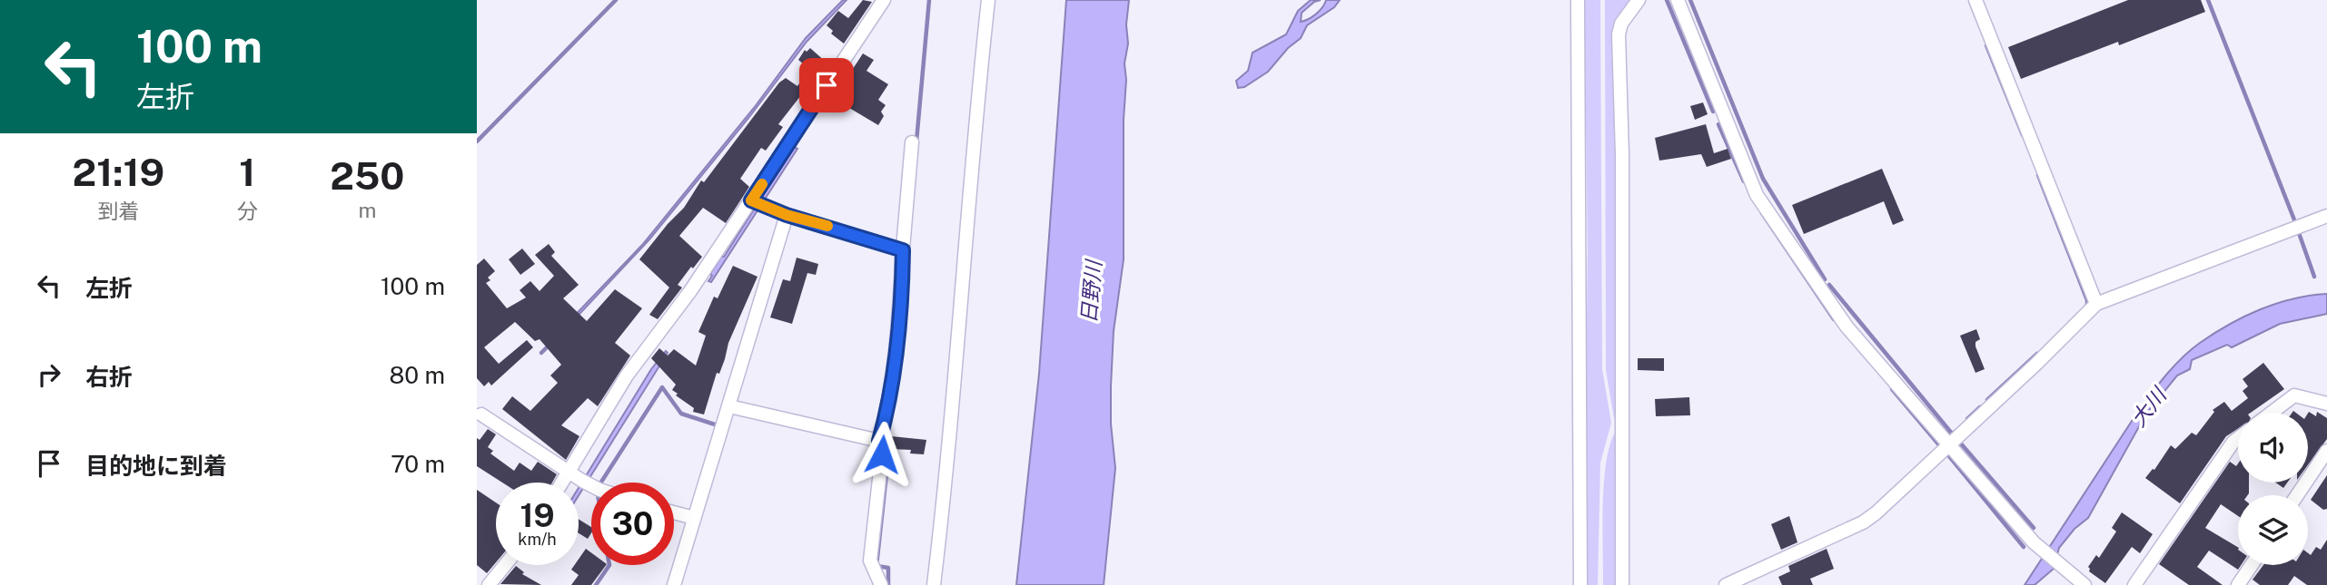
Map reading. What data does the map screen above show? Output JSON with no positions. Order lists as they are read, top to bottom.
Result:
{
  "water": ["日野川", "大川"],
  "page": {
    "turn": ["100 m", "左折"],
    "eta": [
      "21:19",
      "到着",
      "1",
      "分",
      "250",
      "m"
    ],
    "list": [
      {
        "name": "左折",
        "value": "100 m"
      },
      {
        "name": "右折",
        "value": "80 m"
      },
      {
        "name": "目的地に到着",
        "value": "70 m"
      }
    ],
    "speed": "19 km/h",
    "limit": "30"
  }
}
